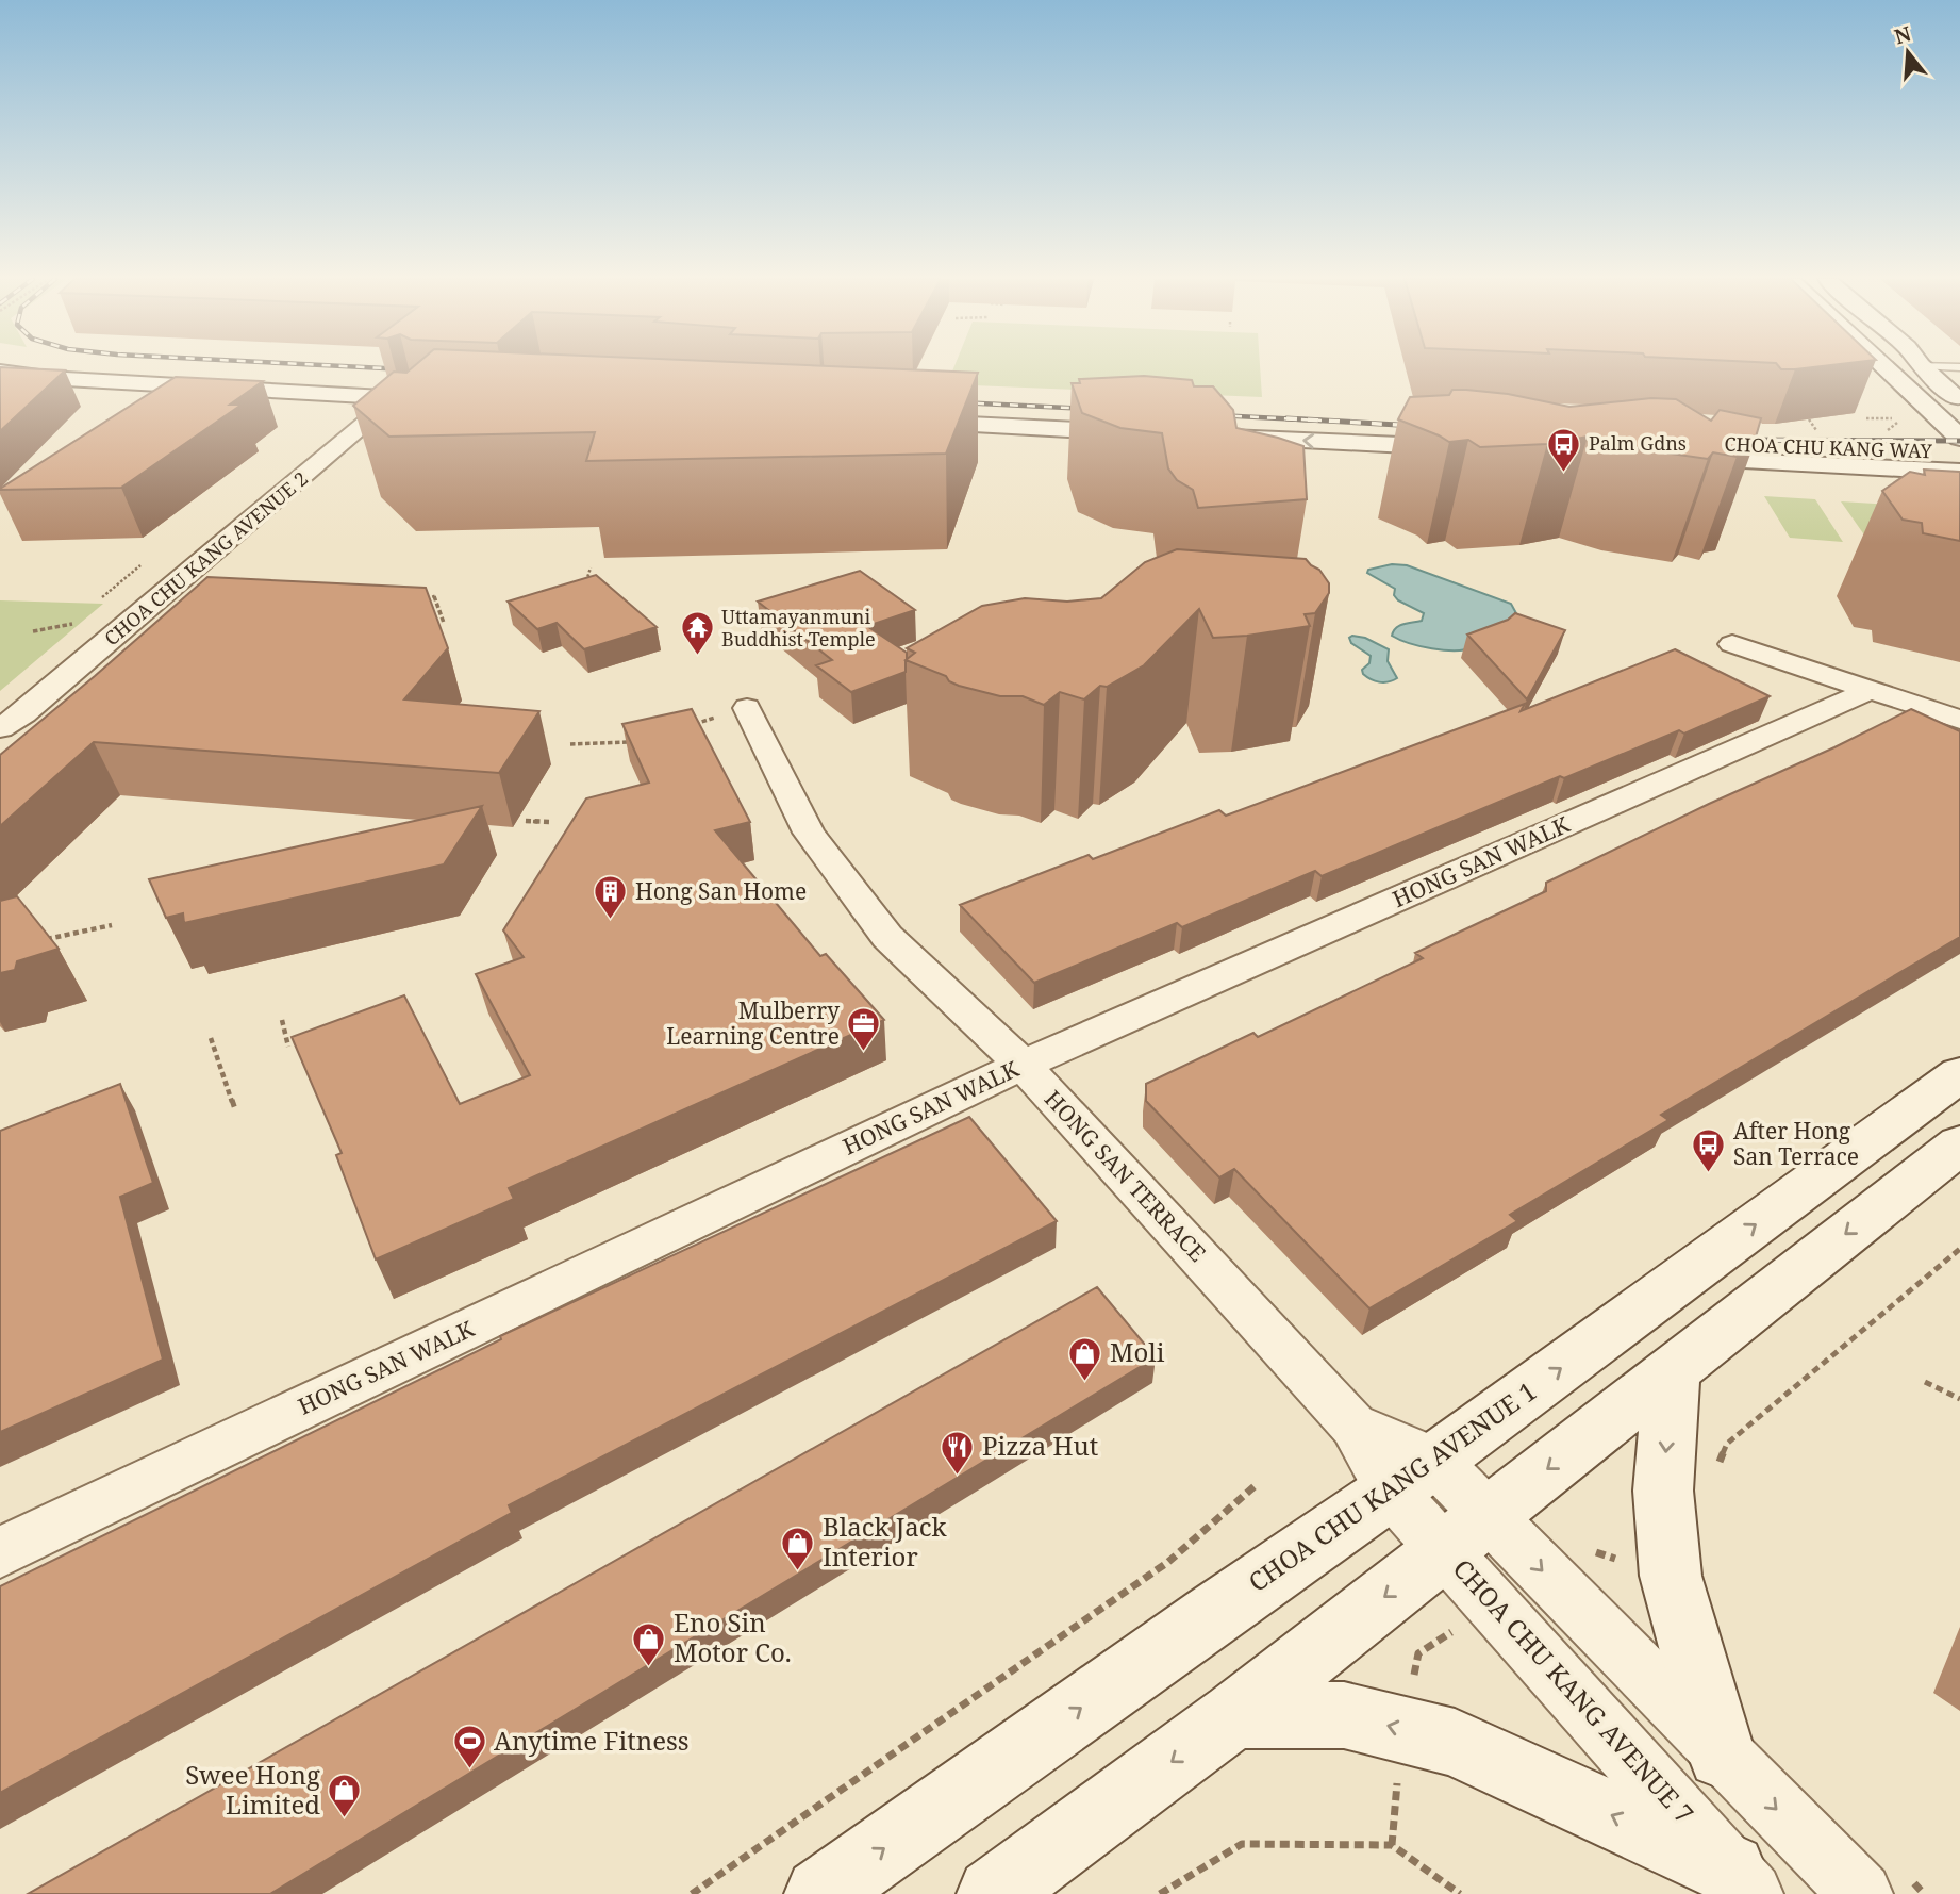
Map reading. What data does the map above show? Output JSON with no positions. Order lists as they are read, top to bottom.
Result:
{
  "streets": {
    "street": [
      "CHOA CHU KANG WAY",
      "CHOA CHU KANG AVENUE 2",
      "HONG SAN WALK",
      "HONG SAN TERRACE",
      "CHOA CHU KANG AVENUE 1",
      "CHOA CHU KANG AVENUE 7"
    ]
  },
  "crossings": [
    ["HONG SAN WALK", "HONG SAN TERRACE"],
    ["HONG SAN TERRACE", "CHOA CHU KANG AVENUE 1"],
    ["HONG SAN TERRACE", "CHOA CHU KANG AVENUE 7"],
    ["CHOA CHU KANG AVENUE 1", "CHOA CHU KANG AVENUE 7"]
  ],
  "places": {
    "bus stop": ["Palm Gdns", "After Hong San Terrace"],
    "temple": ["Uttamayanmuni Buddhist Temple"],
    "building": ["Hong San Home"],
    "office": ["Mulberry Learning Centre"],
    "shop": [
      "Moli",
      "Black Jack Interior",
      "Eno Sin Motor Co.",
      "Swee Hong Limited"
    ],
    "restaurant": ["Pizza Hut"],
    "sports": ["Anytime Fitness"]
  },
  "north": "top"
}
